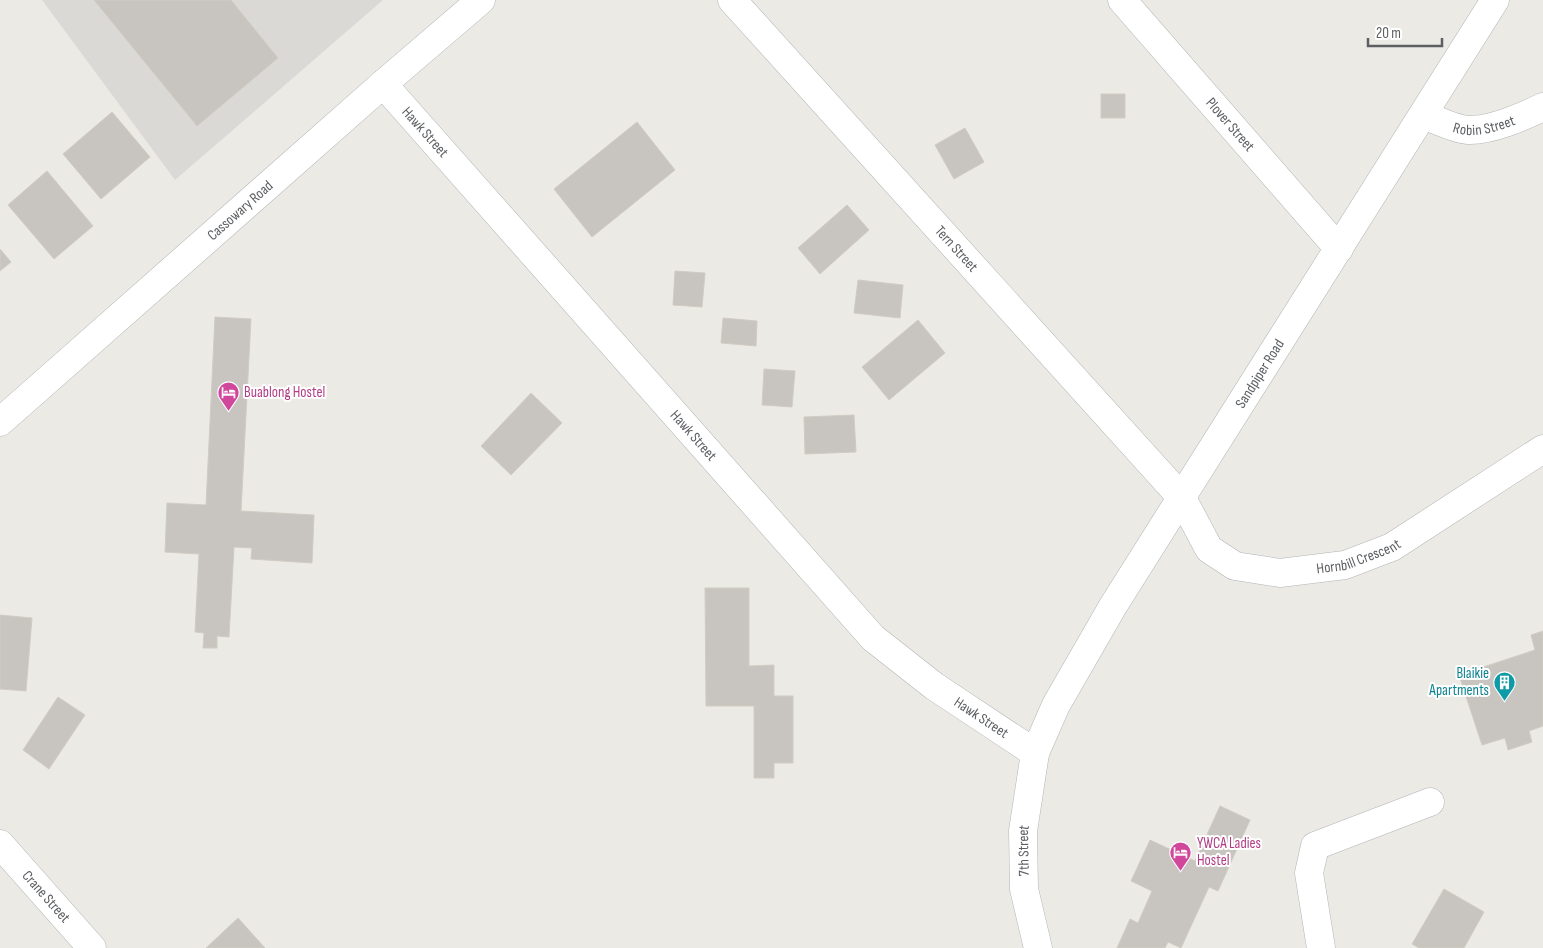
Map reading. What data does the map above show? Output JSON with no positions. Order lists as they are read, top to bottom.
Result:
{
  "streets": {
    "street": [
      "Robin Street",
      "Plover Street",
      "Hawk Street",
      "Cassowary Road",
      "Tern Street",
      "Sandpiper Road",
      "Hornbill Crescent",
      "7th Street",
      "Crane Street"
    ]
  },
  "crossings": [
    ["Robin Street", "Sandpiper Road"],
    ["Plover Street", "Sandpiper Road"],
    ["Hawk Street", "Cassowary Road"],
    ["Hawk Street", "Sandpiper Road"],
    ["Hawk Street", "7th Street"],
    ["Tern Street", "Sandpiper Road"],
    ["Tern Street", "Hornbill Crescent"],
    ["Sandpiper Road", "Hornbill Crescent"],
    ["Sandpiper Road", "7th Street"]
  ],
  "places": {
    "hotel": ["Buablong Hostel", "YWCA Ladies Hostel"],
    "building": ["Blaikie Apartments"]
  },
  "scale_bar": "20 m"
}
